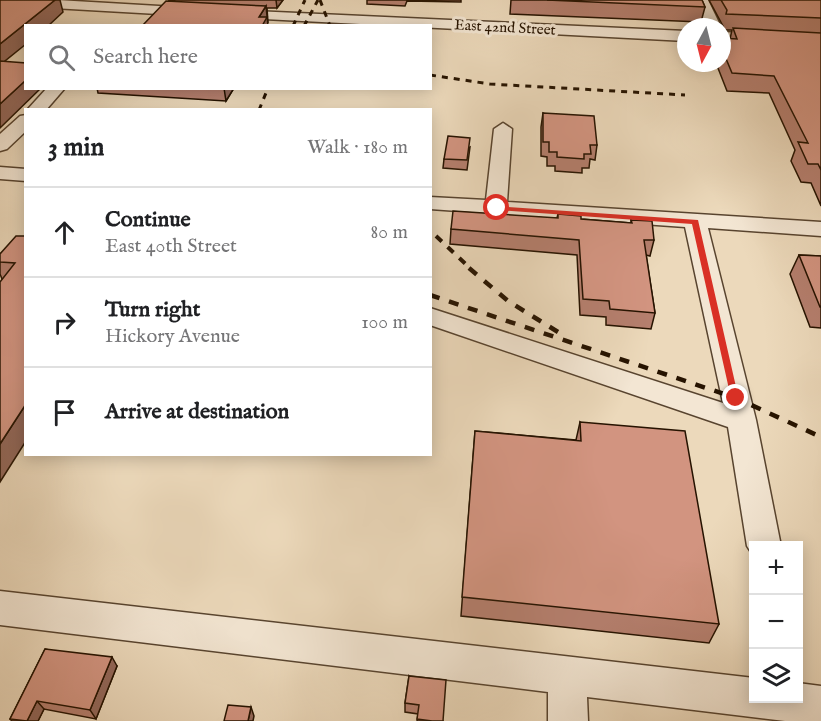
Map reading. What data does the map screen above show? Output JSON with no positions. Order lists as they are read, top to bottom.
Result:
{
  "streets": {
    "street": ["East 42nd Street"]
  },
  "north": "bottom",
  "page": {
    "search": "Search here",
    "heading": ["3 min", "Walk · 180 m"],
    "list": [
      ["Continue", "East 40th Street", "80 m"],
      ["Turn right", "Hickory Avenue", "100 m"],
      "Arrive at destination"
    ],
    "map_buttons": ["+", "−"]
  }
}
